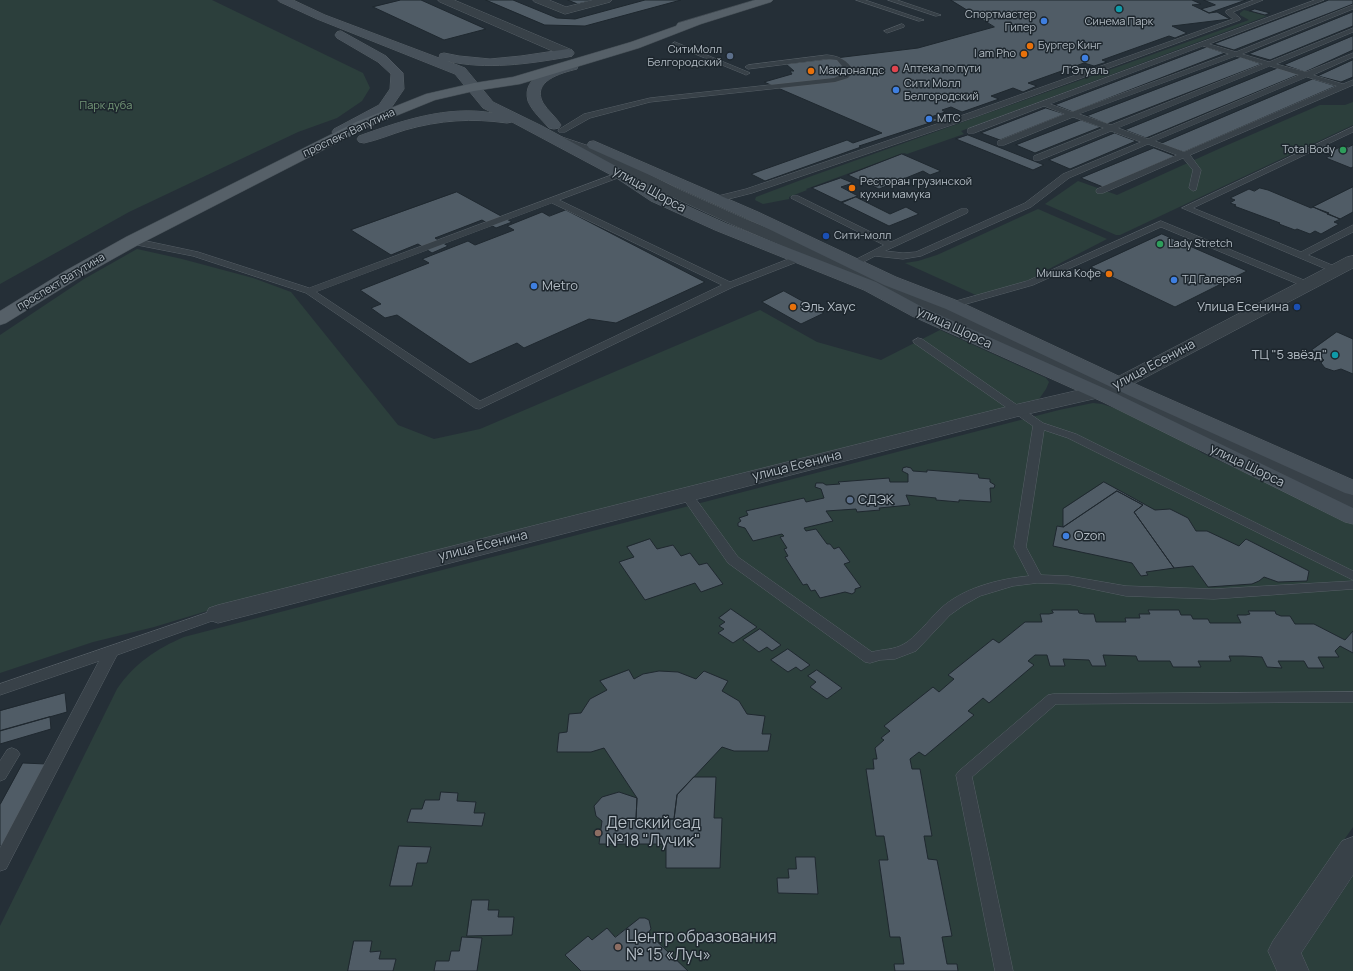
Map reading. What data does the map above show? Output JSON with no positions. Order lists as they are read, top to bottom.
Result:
{
  "streets": {
    "main road": ["проспект Ватутина", "улица Щорса"],
    "street": ["улица Есенина"]
  },
  "crossings": [
    ["проспект Ватутина", "улица Щорса"],
    ["улица Щорса", "улица Есенина"]
  ],
  "parks": ["Парк дуба"],
  "places": [
    "Синема Парк",
    "Спортмастер Гипер",
    "Бургер Кинг",
    "I am Pho",
    "СитиМолл Белгородский",
    "Л'Этуаль",
    "Аптека по пути",
    "Макдоналдс",
    "Сити Молл Белгородский",
    "МТС",
    "Total Body",
    "Ресторан грузинской кухни мамука",
    "Сити-молл",
    "Lady Stretch",
    "Мишка Кофе",
    "ТД Галерея",
    "Metro",
    "Эль Хаус",
    "Улица Есенина",
    "ТЦ \"5 звёзд\"",
    "СДЭК",
    "Ozon",
    "Детский сад №18 \"Лучик\"",
    "Центр образования № 15 «Луч»"
  ]
}
